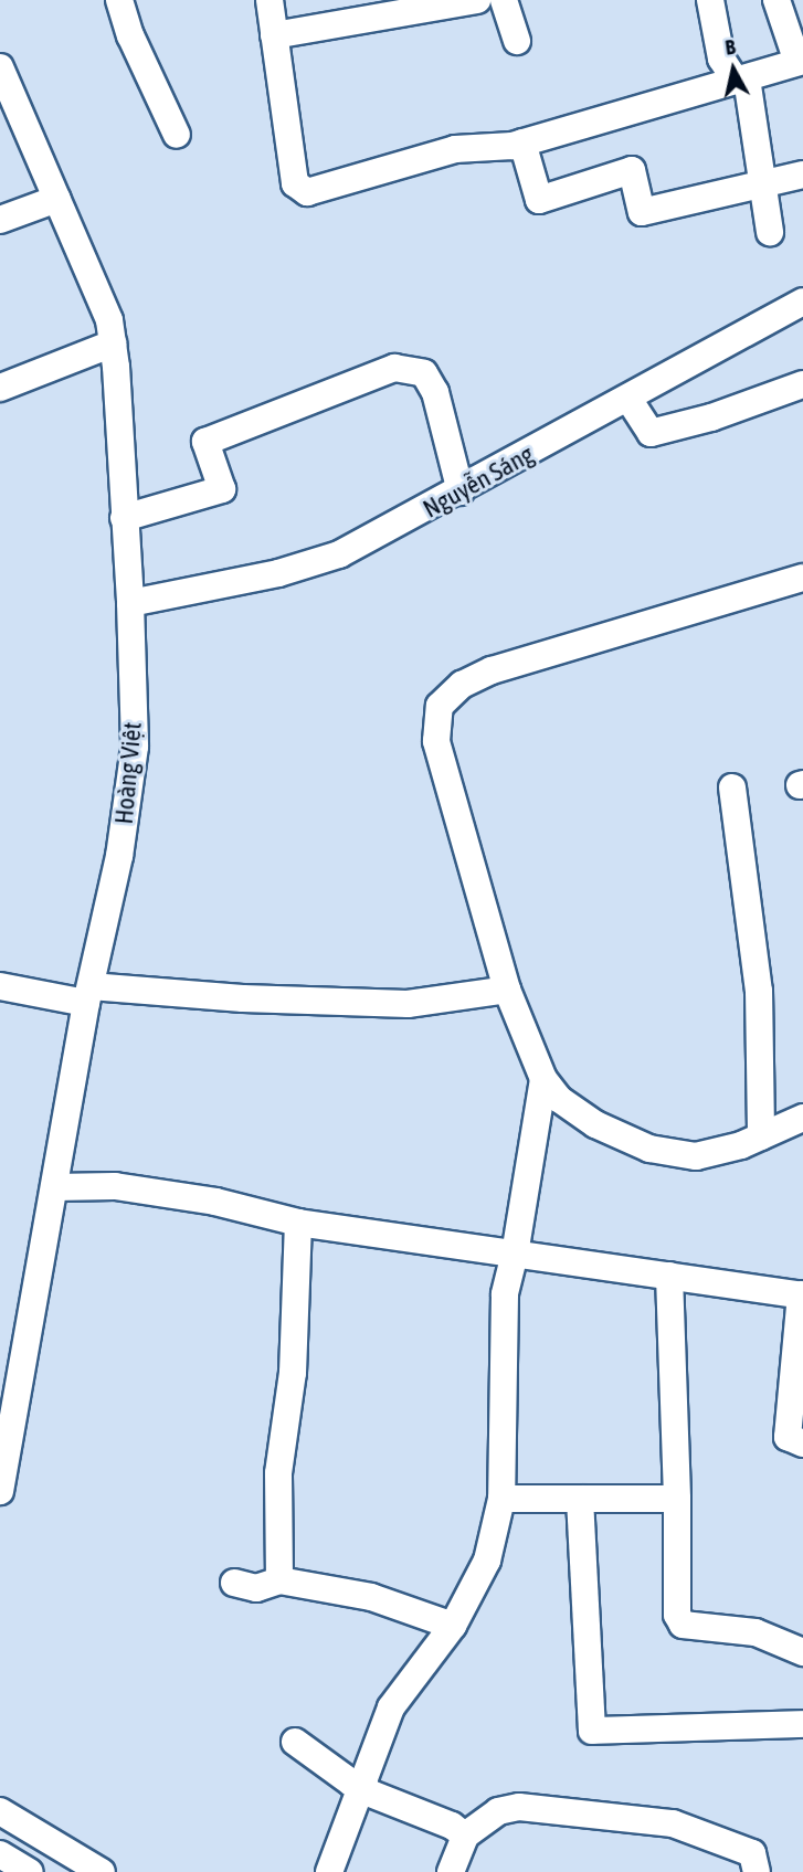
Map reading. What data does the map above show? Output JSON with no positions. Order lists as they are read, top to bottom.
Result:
{
  "streets": {
    "street": ["Nguyễn Sáng", "Hoàng Việt"]
  },
  "crossings": [
    ["Nguyễn Sáng", "Hoàng Việt"]
  ],
  "north": "top"
}
